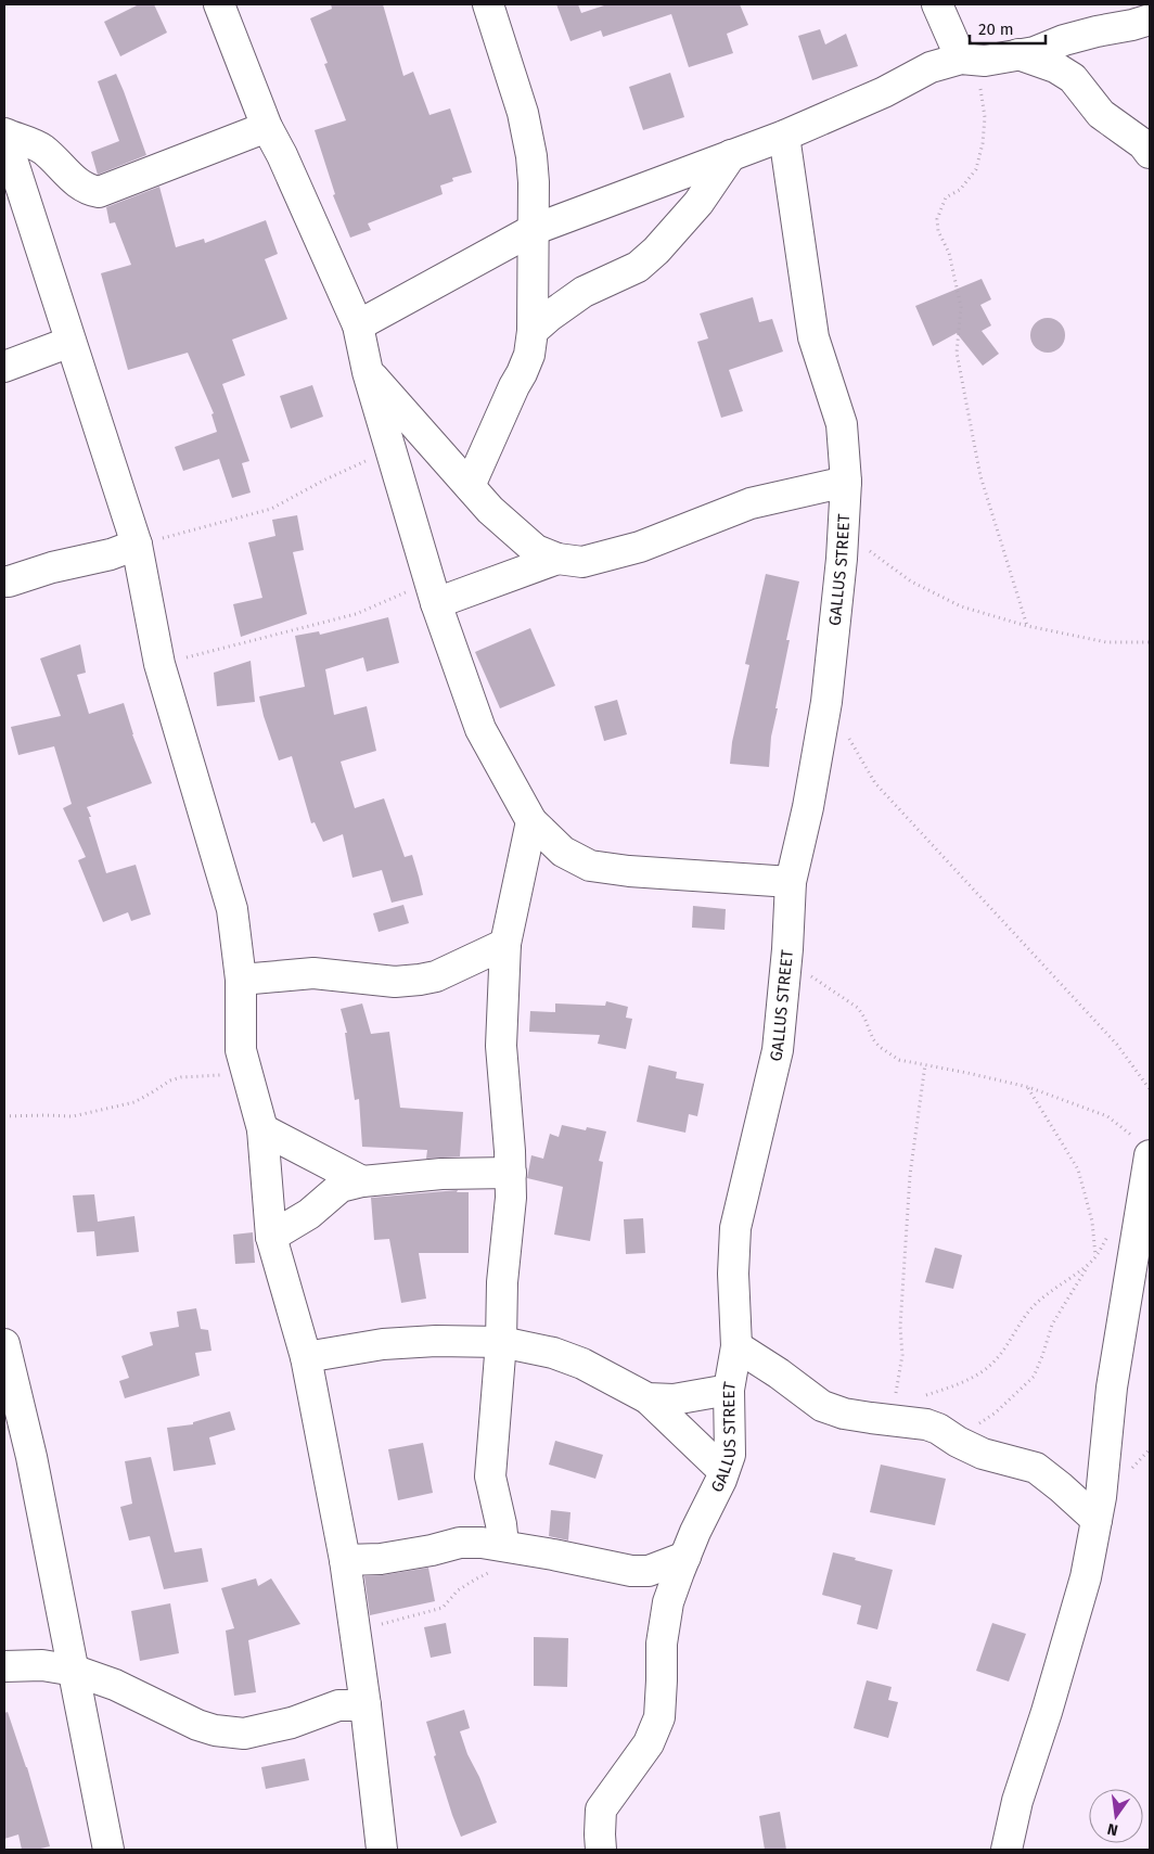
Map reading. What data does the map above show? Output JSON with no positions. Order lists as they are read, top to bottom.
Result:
{
  "streets": {
    "street": ["GALLUS STREET"]
  },
  "scale_bar": "20 m",
  "north": "bottom"
}
